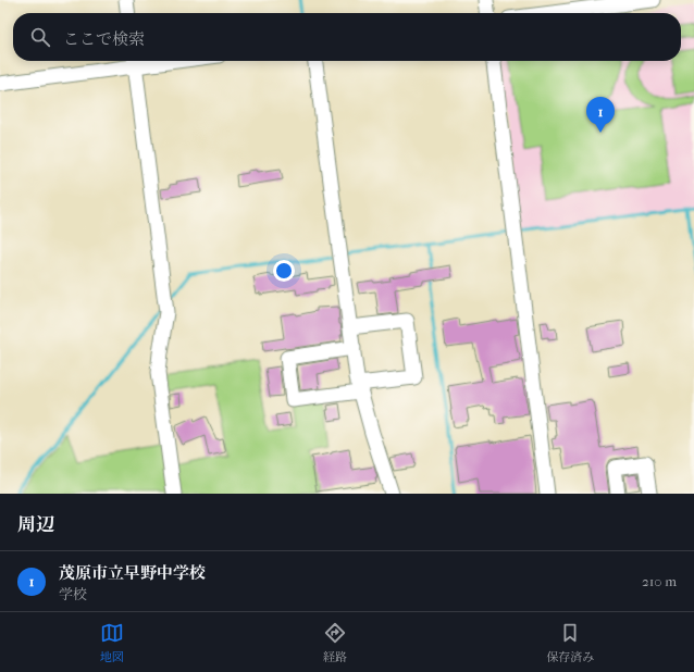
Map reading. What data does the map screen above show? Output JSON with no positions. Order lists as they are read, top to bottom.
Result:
{
  "page": {
    "search": "ここで検索",
    "pins": "1",
    "heading": "周辺",
    "list": [
      {
        "mark": "1",
        "name": "茂原市立早野中学校",
        "note": "学校",
        "value": "210 m"
      }
    ],
    "nav": ["地図", "経路", "保存済み"]
  }
}
